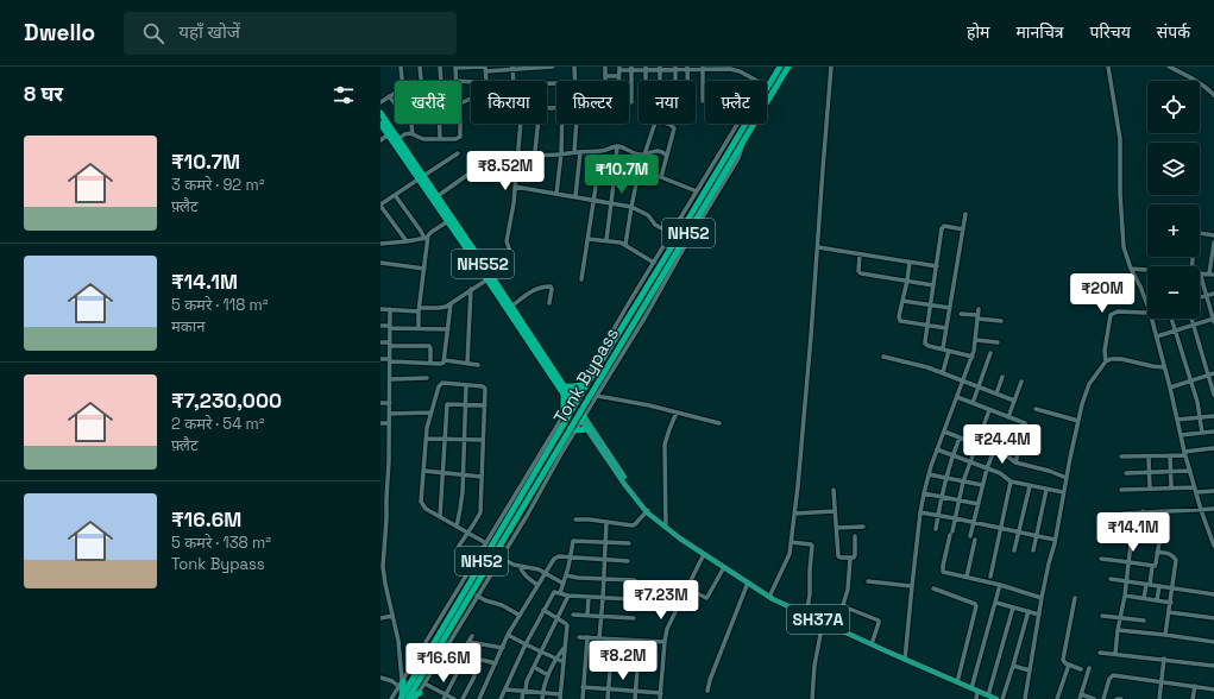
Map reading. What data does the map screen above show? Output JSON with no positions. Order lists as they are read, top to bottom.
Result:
{
  "streets": {
    "highway": ["NH52", "NH552", "Tonk Bypass"],
    "main road": ["SH37A"]
  },
  "crossings": [
    ["NH52", "Tonk Bypass"],
    ["NH552", "SH37A"]
  ],
  "page": {
    "header": "Dwello",
    "search": "यहाँ खोजें",
    "nav": [
      "होम",
      "मानचित्र",
      "परिचय",
      "संपर्क"
    ],
    "heading": "8 घर",
    "map_buttons": ["+", "−"],
    "chip": [
      "खरीदें",
      "किराया",
      "फ़िल्टर",
      "नया",
      "फ़्लैट"
    ],
    "list": [
      {
        "name": "₹10.7M",
        "note": "3 कमरे · 92 m² · फ़्लैट"
      },
      {
        "name": "₹14.1M",
        "note": "5 कमरे · 118 m² · मकान"
      },
      {
        "name": "₹7,230,000",
        "note": "2 कमरे · 54 m² · फ़्लैट"
      },
      {
        "name": "₹16.6M",
        "note": "5 कमरे · 138 m² · Tonk Bypass"
      }
    ],
    "price": [
      "₹8.52M",
      "₹10.7M",
      "₹20M",
      "₹24.4M",
      "₹14.1M",
      "₹7.23M",
      "₹8.2M",
      "₹16.6M"
    ]
  }
}
